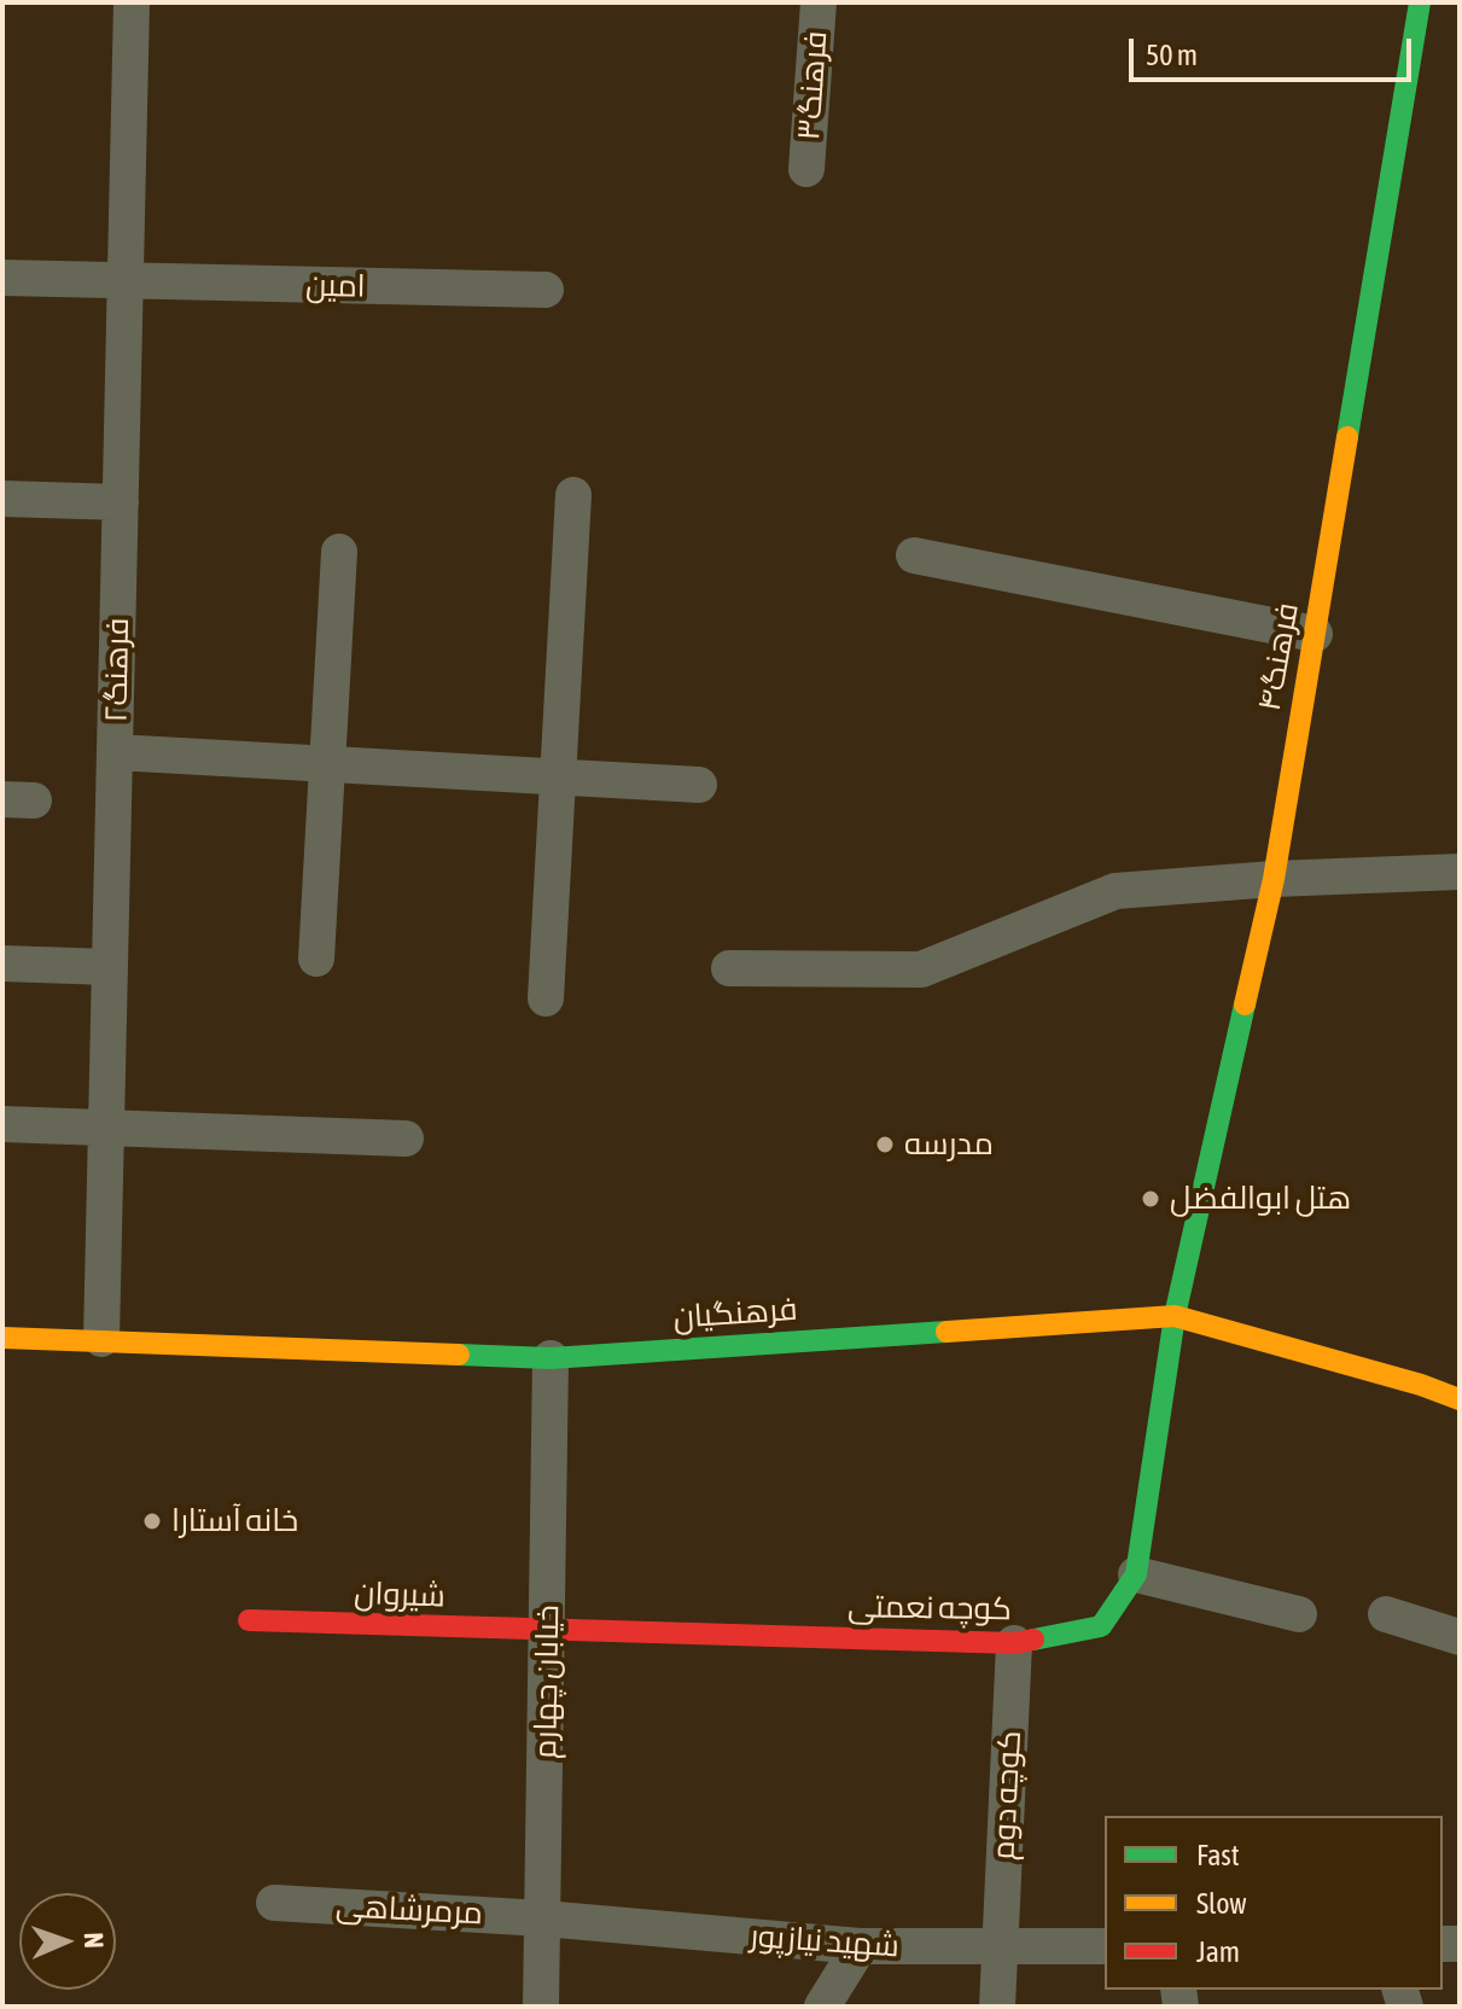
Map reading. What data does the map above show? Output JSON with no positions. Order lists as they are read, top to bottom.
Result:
{
  "streets": {
    "street": [
      "فرهنگ۳",
      "امین",
      "فرهنگ۴",
      "فرهنگ۲",
      "فرهنگیان",
      "شیروان",
      "کوچه نعمتی",
      "خیابان چهارم",
      "کوچه دوم",
      "مرمرشاهی",
      "شهید نیازپور"
    ]
  },
  "crossings": [
    ["امین", "فرهنگ۲"],
    ["فرهنگ۴", "فرهنگیان"],
    ["فرهنگ۴", "کوچه نعمتی"],
    ["فرهنگ۲", "فرهنگیان"],
    ["فرهنگیان", "کوچه نعمتی"],
    ["فرهنگیان", "خیابان چهارم"],
    ["شیروان", "کوچه نعمتی"],
    ["شیروان", "خیابان چهارم"],
    ["کوچه نعمتی", "خیابان چهارم"],
    ["کوچه نعمتی", "کوچه دوم"],
    ["خیابان چهارم", "مرمرشاهی"],
    ["خیابان چهارم", "شهید نیازپور"],
    ["کوچه دوم", "شهید نیازپور"],
    ["مرمرشاهی", "شهید نیازپور"]
  ],
  "places": ["مدرسه", "هتل ابوالفضل", "خانه آستارا"],
  "legend": ["Fast", "Slow", "Jam"],
  "scale_bar": "50 m",
  "north": "right"
}
